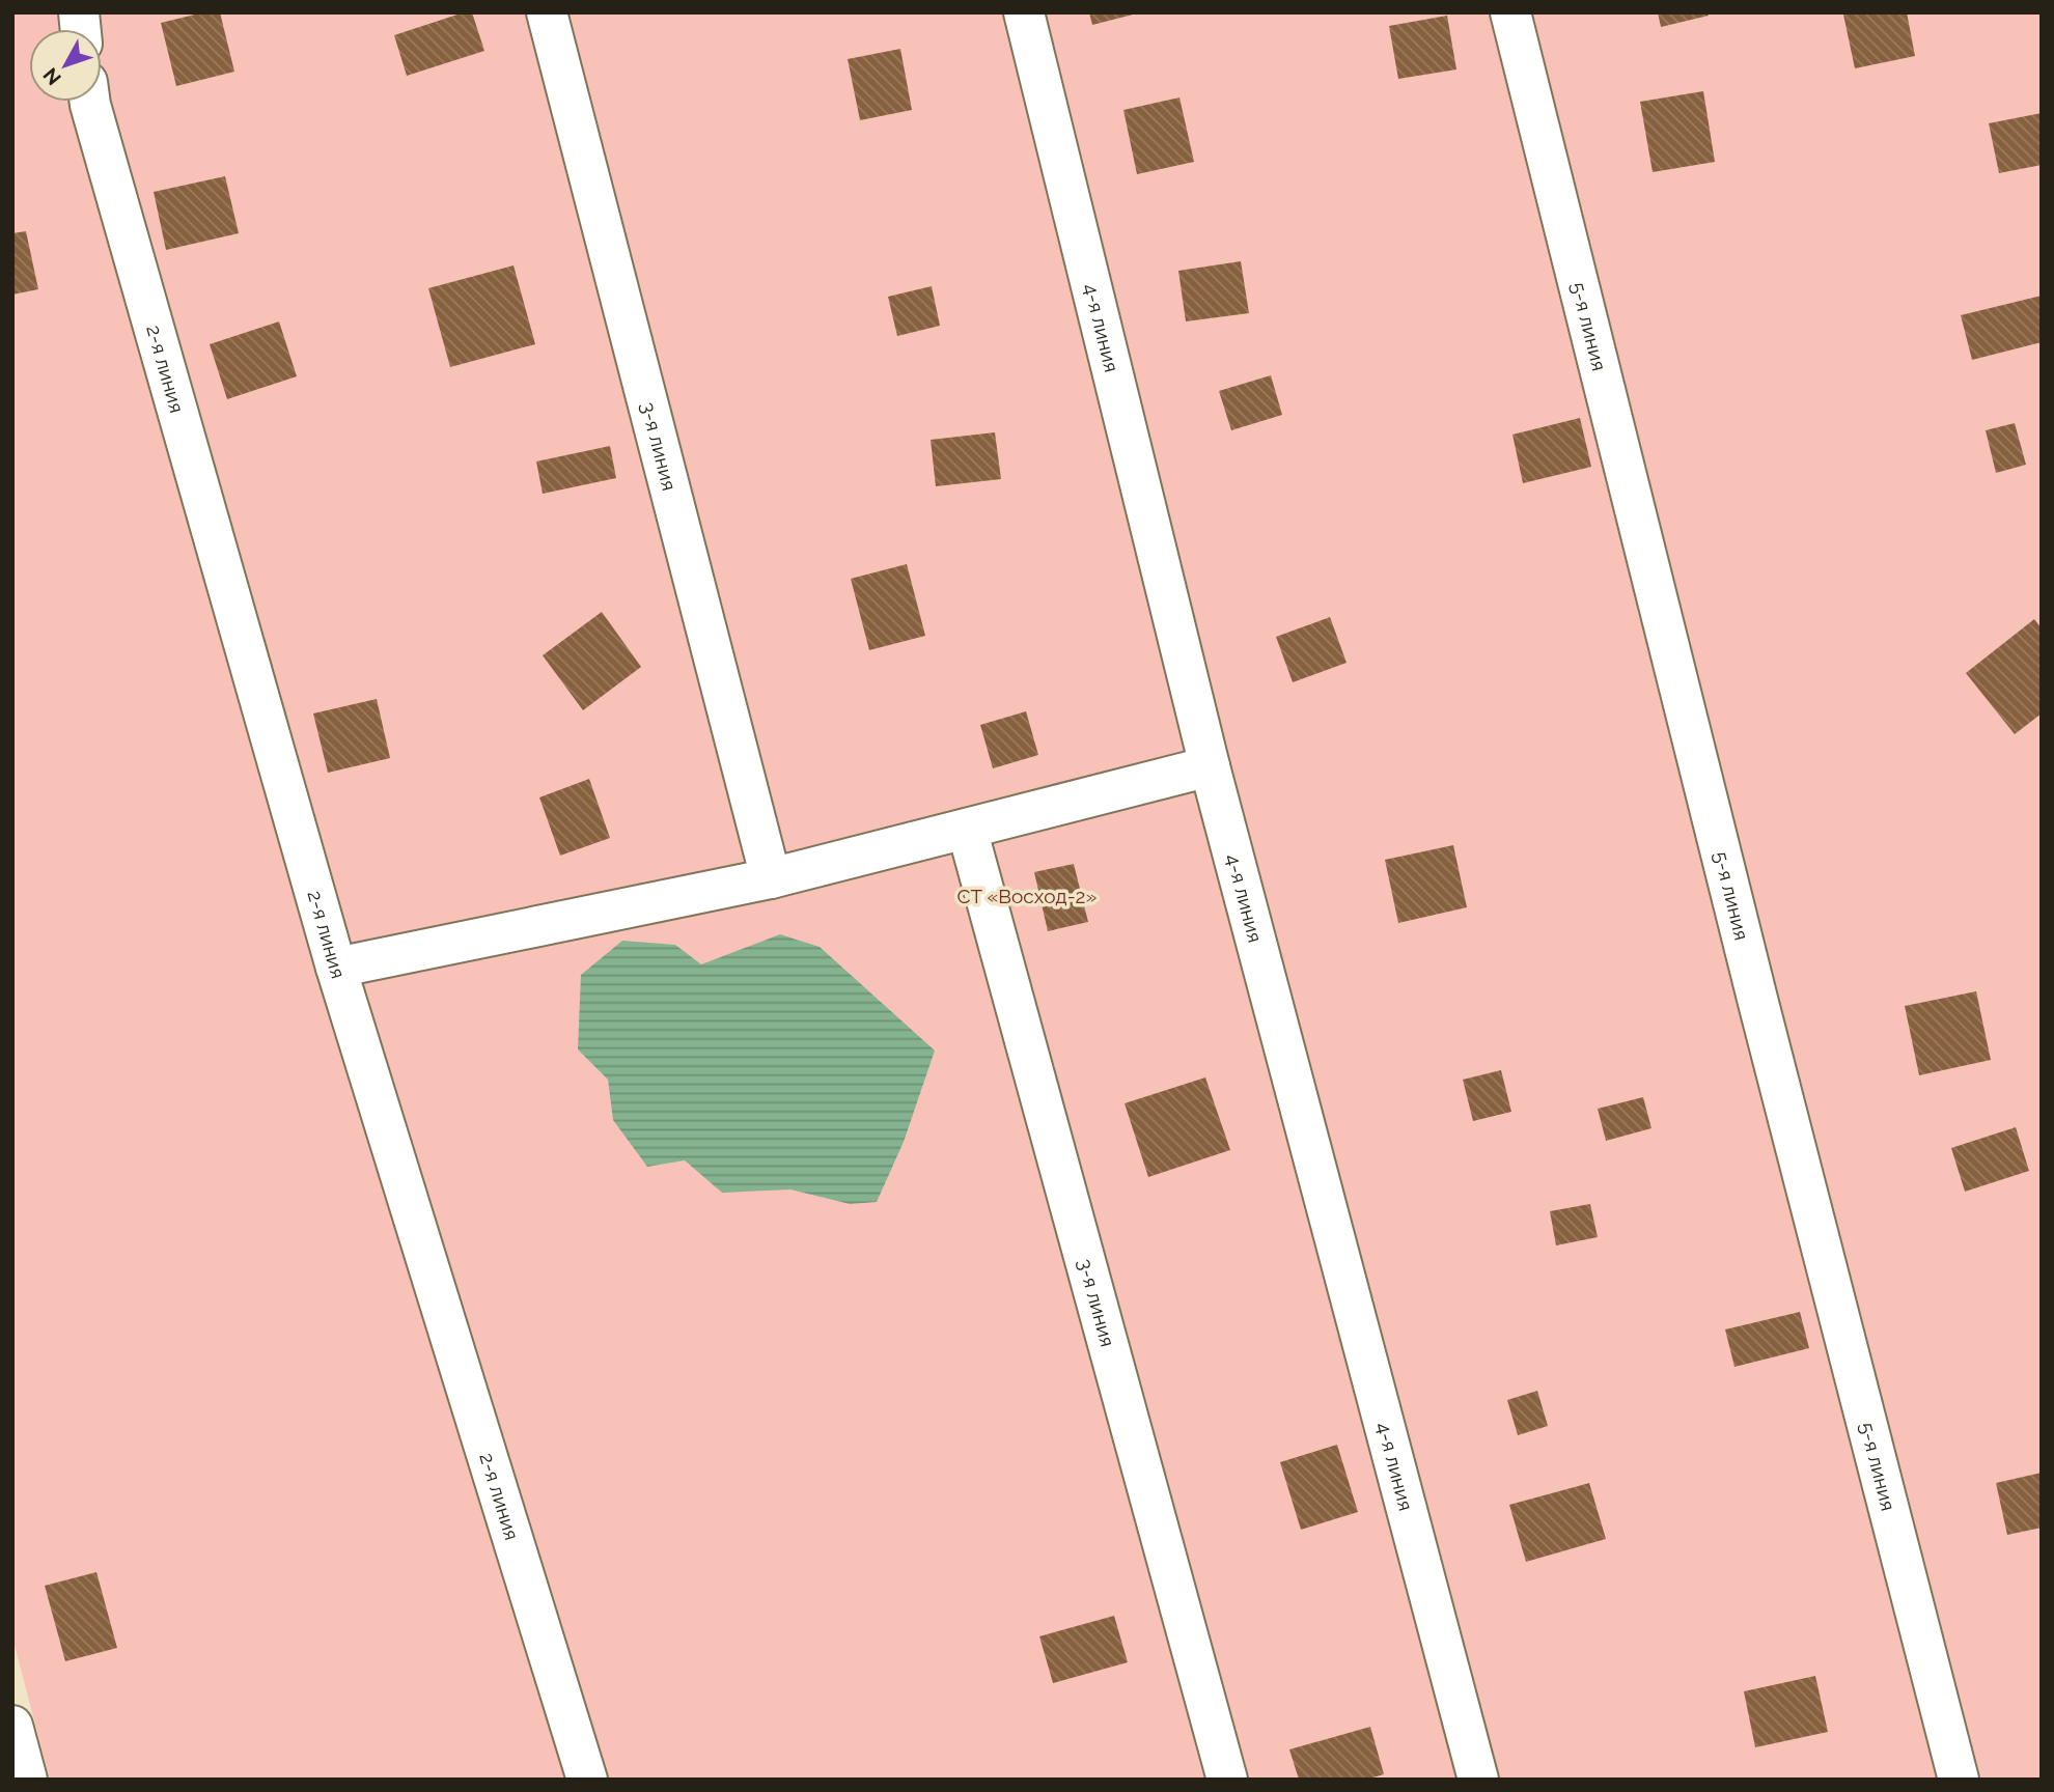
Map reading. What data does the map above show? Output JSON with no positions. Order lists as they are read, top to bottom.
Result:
{
  "streets": {
    "street": [
      "5-я линия",
      "4-я линия",
      "2-я линия",
      "3-я линия"
    ]
  },
  "parks": ["СТ «Восход-2»"],
  "north": "bottom left"
}
